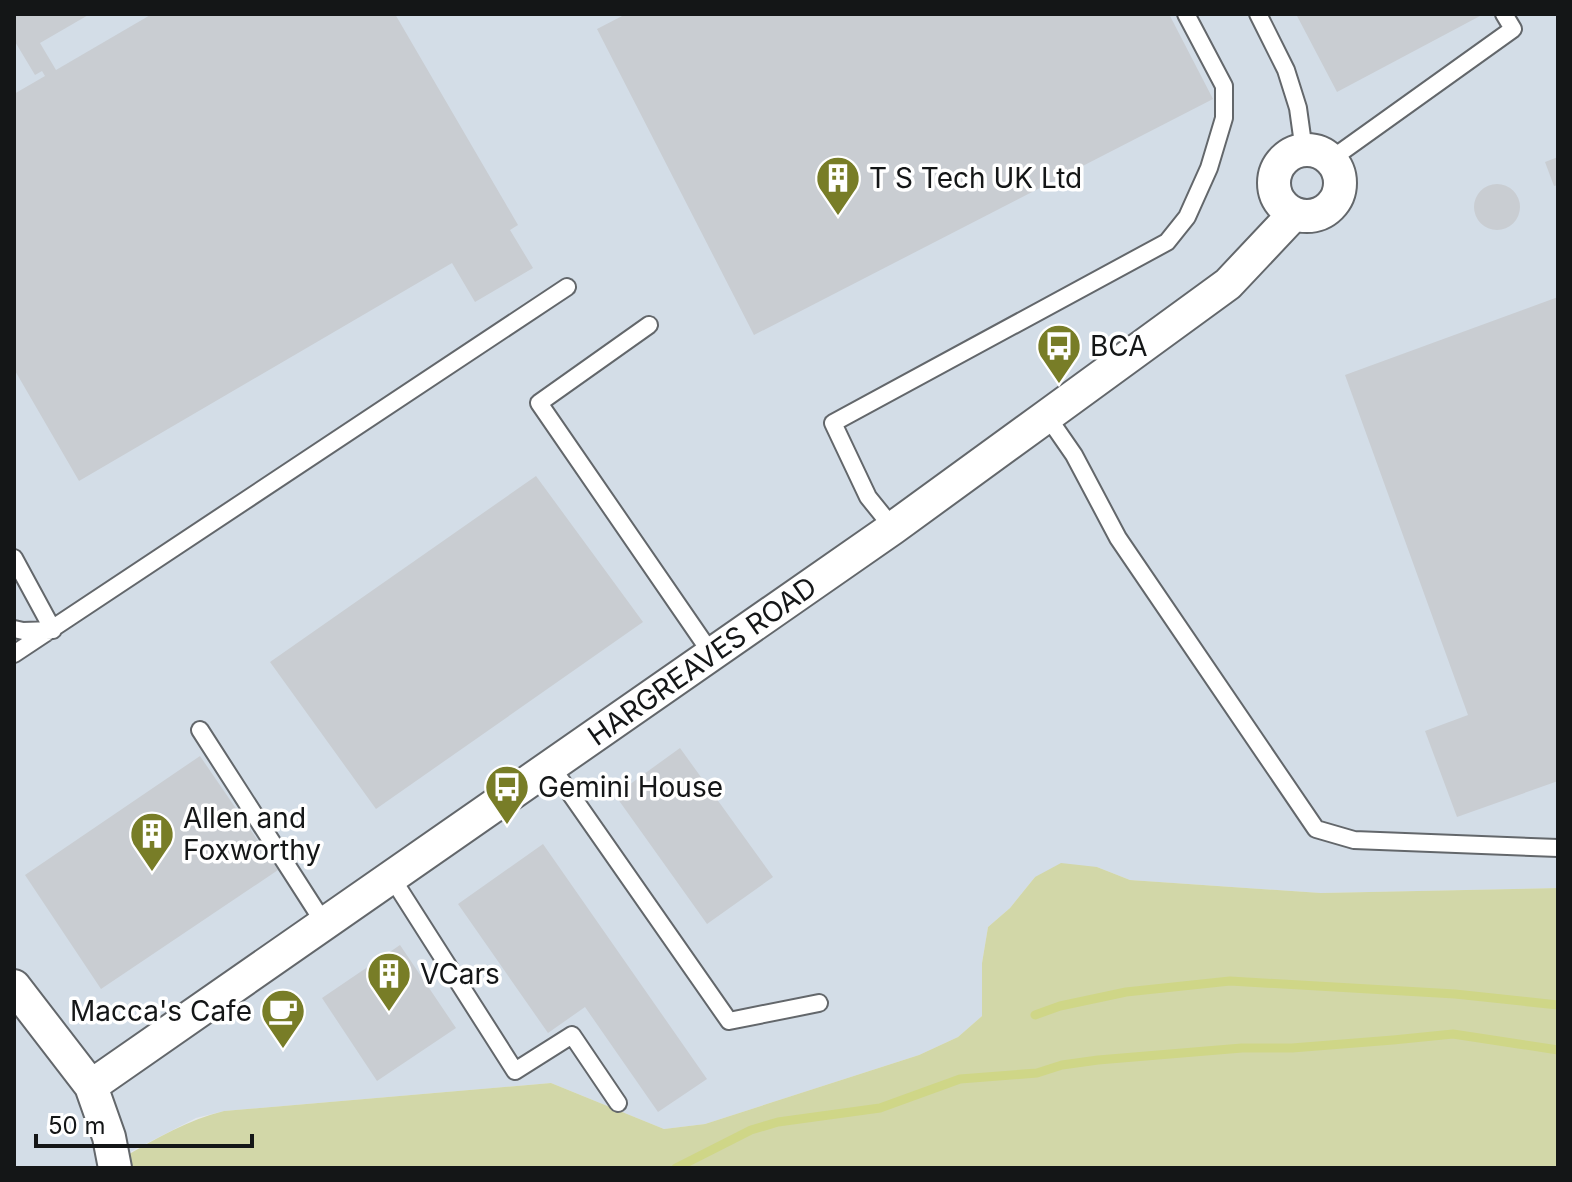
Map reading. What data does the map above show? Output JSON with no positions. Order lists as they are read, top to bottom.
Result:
{
  "streets": {
    "street": ["HARGREAVES ROAD"]
  },
  "places": {
    "building": ["T S Tech UK Ltd", "Allen and Foxworthy", "VCars"],
    "bus stop": ["BCA", "Gemini House"],
    "cafe": ["Macca's Cafe"]
  },
  "scale_bar": "50 m"
}
